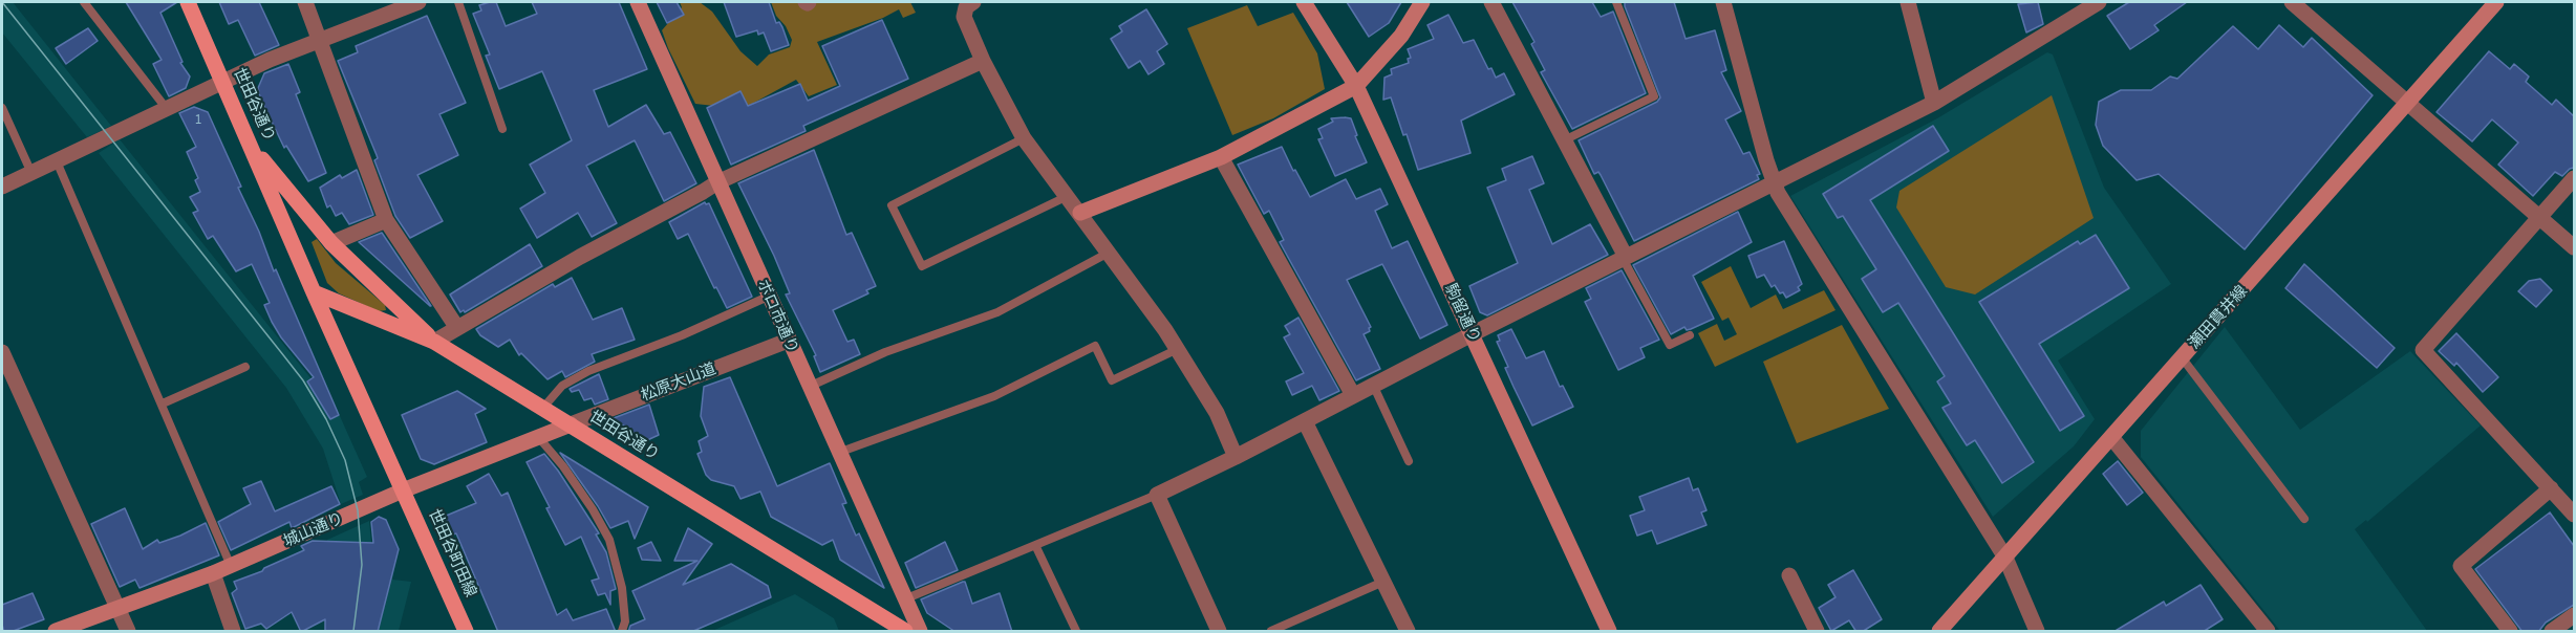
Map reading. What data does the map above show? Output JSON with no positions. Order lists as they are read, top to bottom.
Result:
{
  "streets": {
    "main road": ["世田谷通り", "世田谷町田線"],
    "street": [
      "駒留通り",
      "ボロ市通り",
      "瀬田貫井線",
      "松原大山道",
      "城山通り"
    ]
  },
  "crossings": [
    ["世田谷通り", "松原大山道"],
    ["世田谷通り", "城山通り"],
    ["世田谷通り", "世田谷町田線"],
    ["ボロ市通り", "松原大山道"],
    ["松原大山道", "城山通り"],
    ["城山通り", "世田谷町田線"]
  ],
  "house_numbers": ["1"]
}
